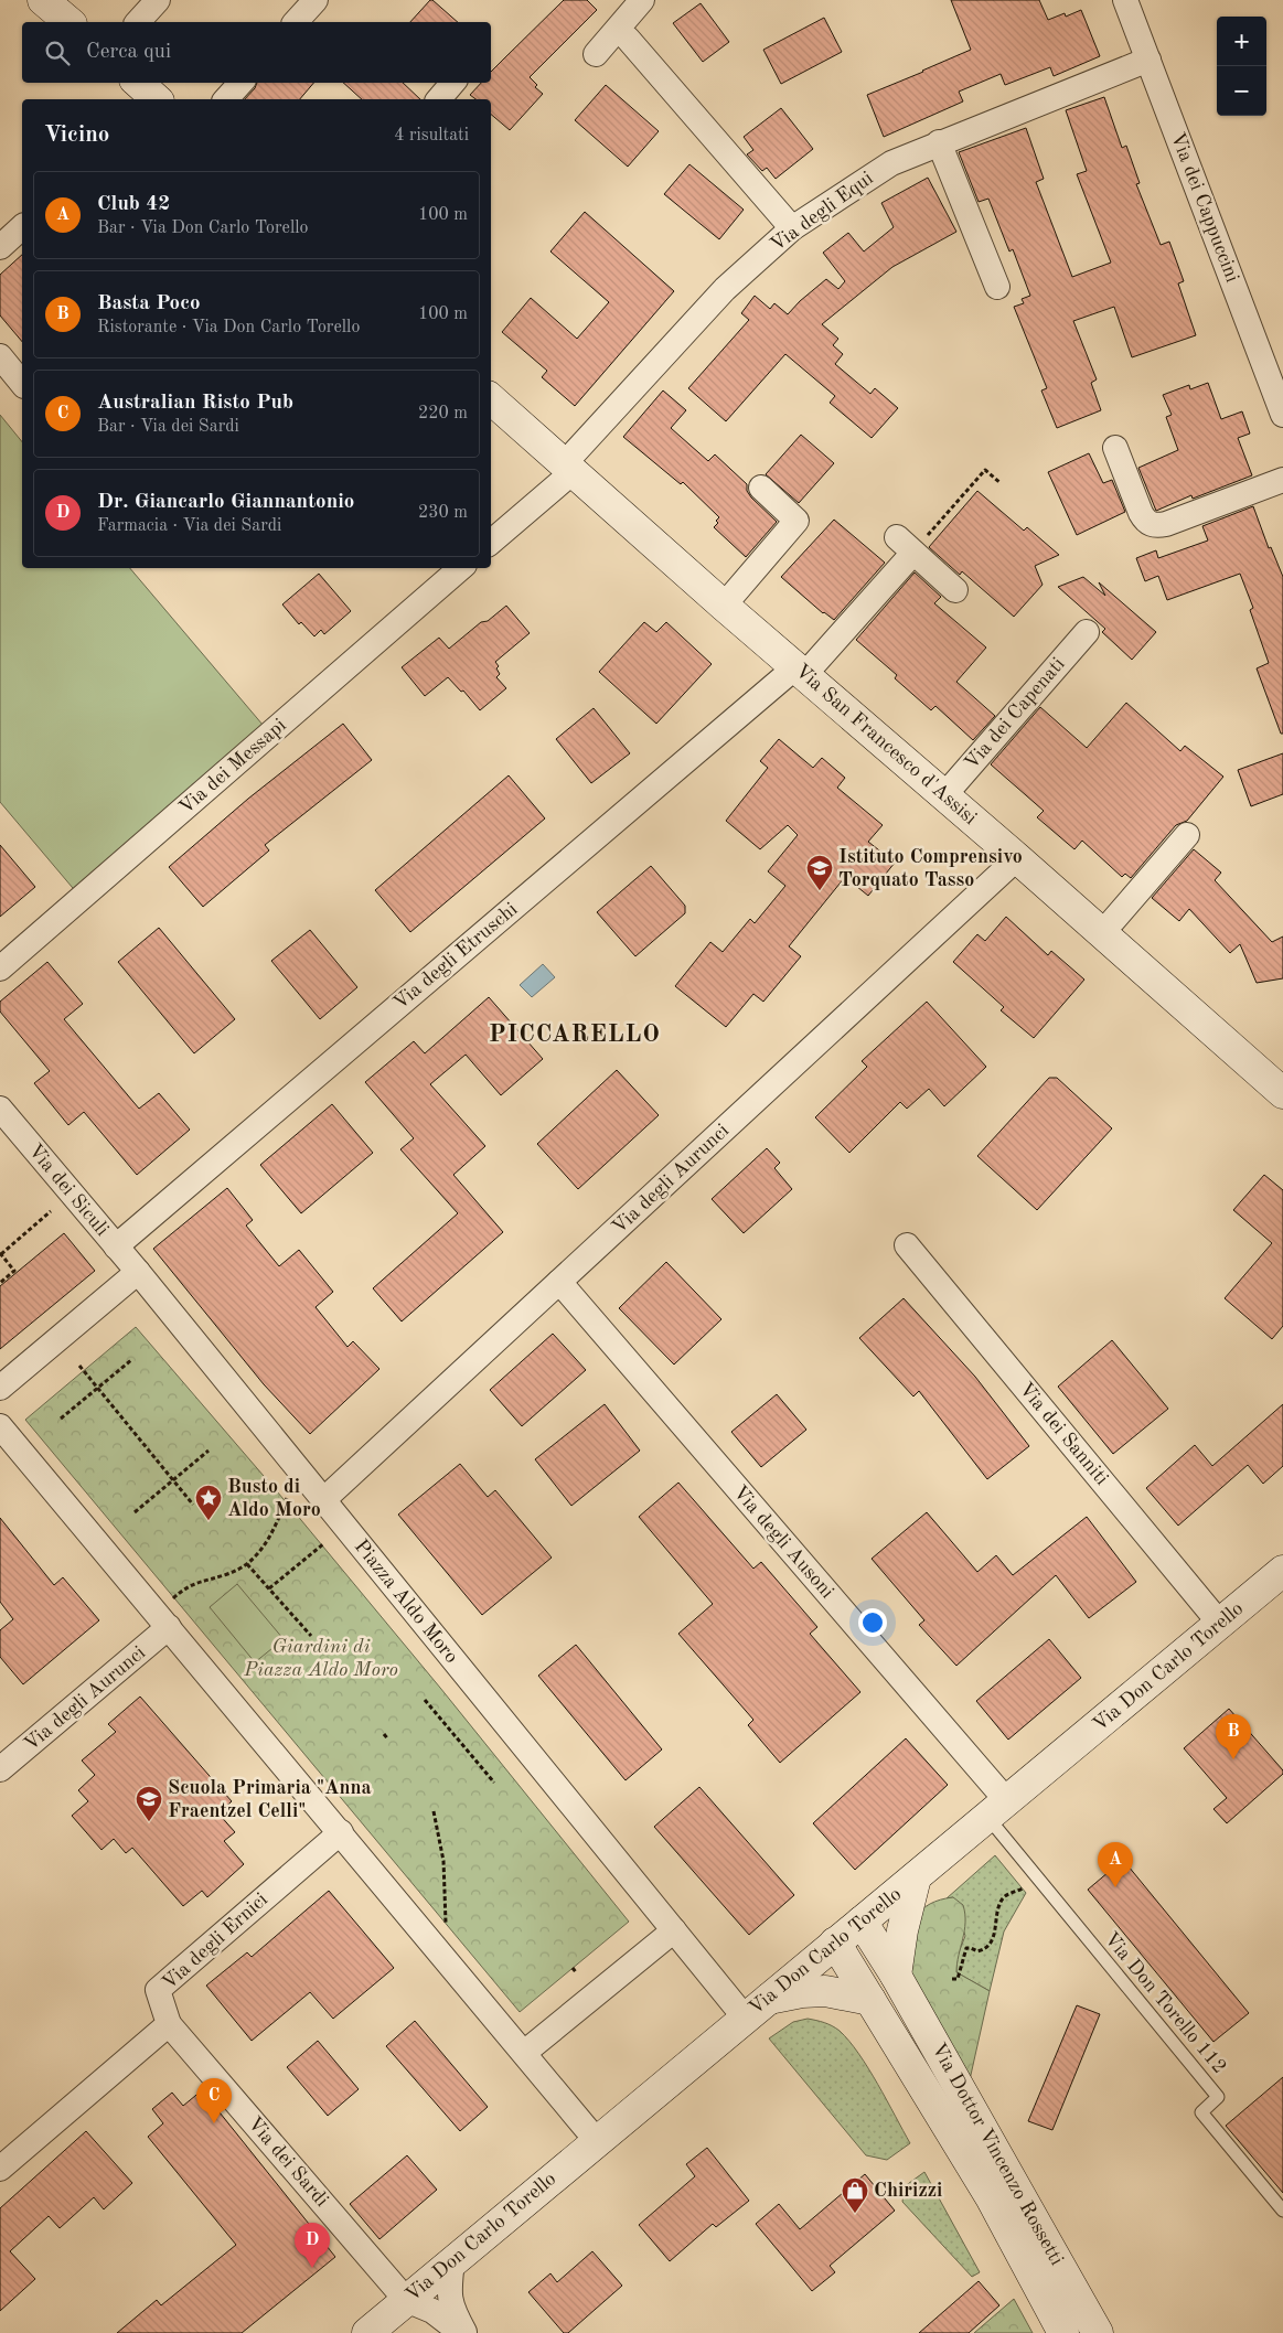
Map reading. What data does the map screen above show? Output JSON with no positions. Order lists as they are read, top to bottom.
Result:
{
  "streets": {
    "street": [
      "Via dei Cappuccini",
      "Via degli Equi",
      "Via dei Capenati",
      "Via San Francesco d'Assisi",
      "Via dei Messapi",
      "Via degli Etruschi",
      "Via degli Aurunci",
      "Via dei Siculi",
      "Via dei Sanniti",
      "Via degli Ausoni",
      "Piazza Aldo Moro",
      "Via Don Carlo Torello",
      "Via degli Ernici",
      "Via Dottor Vincenzo Rossetti",
      "Via dei Sardi"
    ],
    "lane": ["Via Don Torello 112"]
  },
  "crossings": [
    ["Via dei Cappuccini", "Via degli Equi"],
    ["Via degli Equi", "Via San Francesco d'Assisi"],
    ["Via dei Capenati", "Via San Francesco d'Assisi"],
    ["Via San Francesco d'Assisi", "Via degli Etruschi"],
    ["Via San Francesco d'Assisi", "Via degli Aurunci"],
    ["Via degli Etruschi", "Via dei Siculi"],
    ["Via degli Etruschi", "Piazza Aldo Moro"],
    ["Via degli Aurunci", "Via degli Ausoni"],
    ["Via degli Aurunci", "Piazza Aldo Moro"],
    ["Via dei Siculi", "Piazza Aldo Moro"],
    ["Via dei Sanniti", "Via Don Carlo Torello"],
    ["Via degli Ausoni", "Via Don Carlo Torello"],
    ["Via degli Ausoni", "Via Don Torello 112"],
    ["Piazza Aldo Moro", "Via Don Carlo Torello"],
    ["Via Don Carlo Torello", "Via Don Torello 112"],
    ["Via Don Carlo Torello", "Via Dottor Vincenzo Rossetti"],
    ["Via Don Carlo Torello", "Via dei Sardi"],
    ["Via degli Ernici", "Via dei Sardi"]
  ],
  "districts": ["PICCARELLO"],
  "parks": ["Giardini di Piazza Aldo Moro"],
  "places": {
    "school or university": ["Istituto Comprensivo Torquato Tasso", "Scuola Primaria \"Anna Fraentzel Celli\""],
    "place": ["Busto di Aldo Moro"],
    "shop": ["Chirizzi"]
  },
  "page": {
    "map_buttons": ["+", "−"],
    "search": "Cerca qui",
    "heading": ["Vicino", "4 risultati"],
    "list": [
      {
        "mark": "A",
        "name": "Club 42",
        "note": "Bar · Via Don Carlo Torello",
        "value": "100 m"
      },
      {
        "mark": "B",
        "name": "Basta Poco",
        "note": "Ristorante · Via Don Carlo Torello",
        "value": "100 m"
      },
      {
        "mark": "C",
        "name": "Australian Risto Pub",
        "note": "Bar · Via dei Sardi",
        "value": "220 m"
      },
      {
        "mark": "D",
        "name": "Dr. Giancarlo Giannantonio",
        "note": "Farmacia · Via dei Sardi",
        "value": "230 m"
      }
    ],
    "pins": [
      "B",
      "A",
      "C",
      "D"
    ]
  }
}
